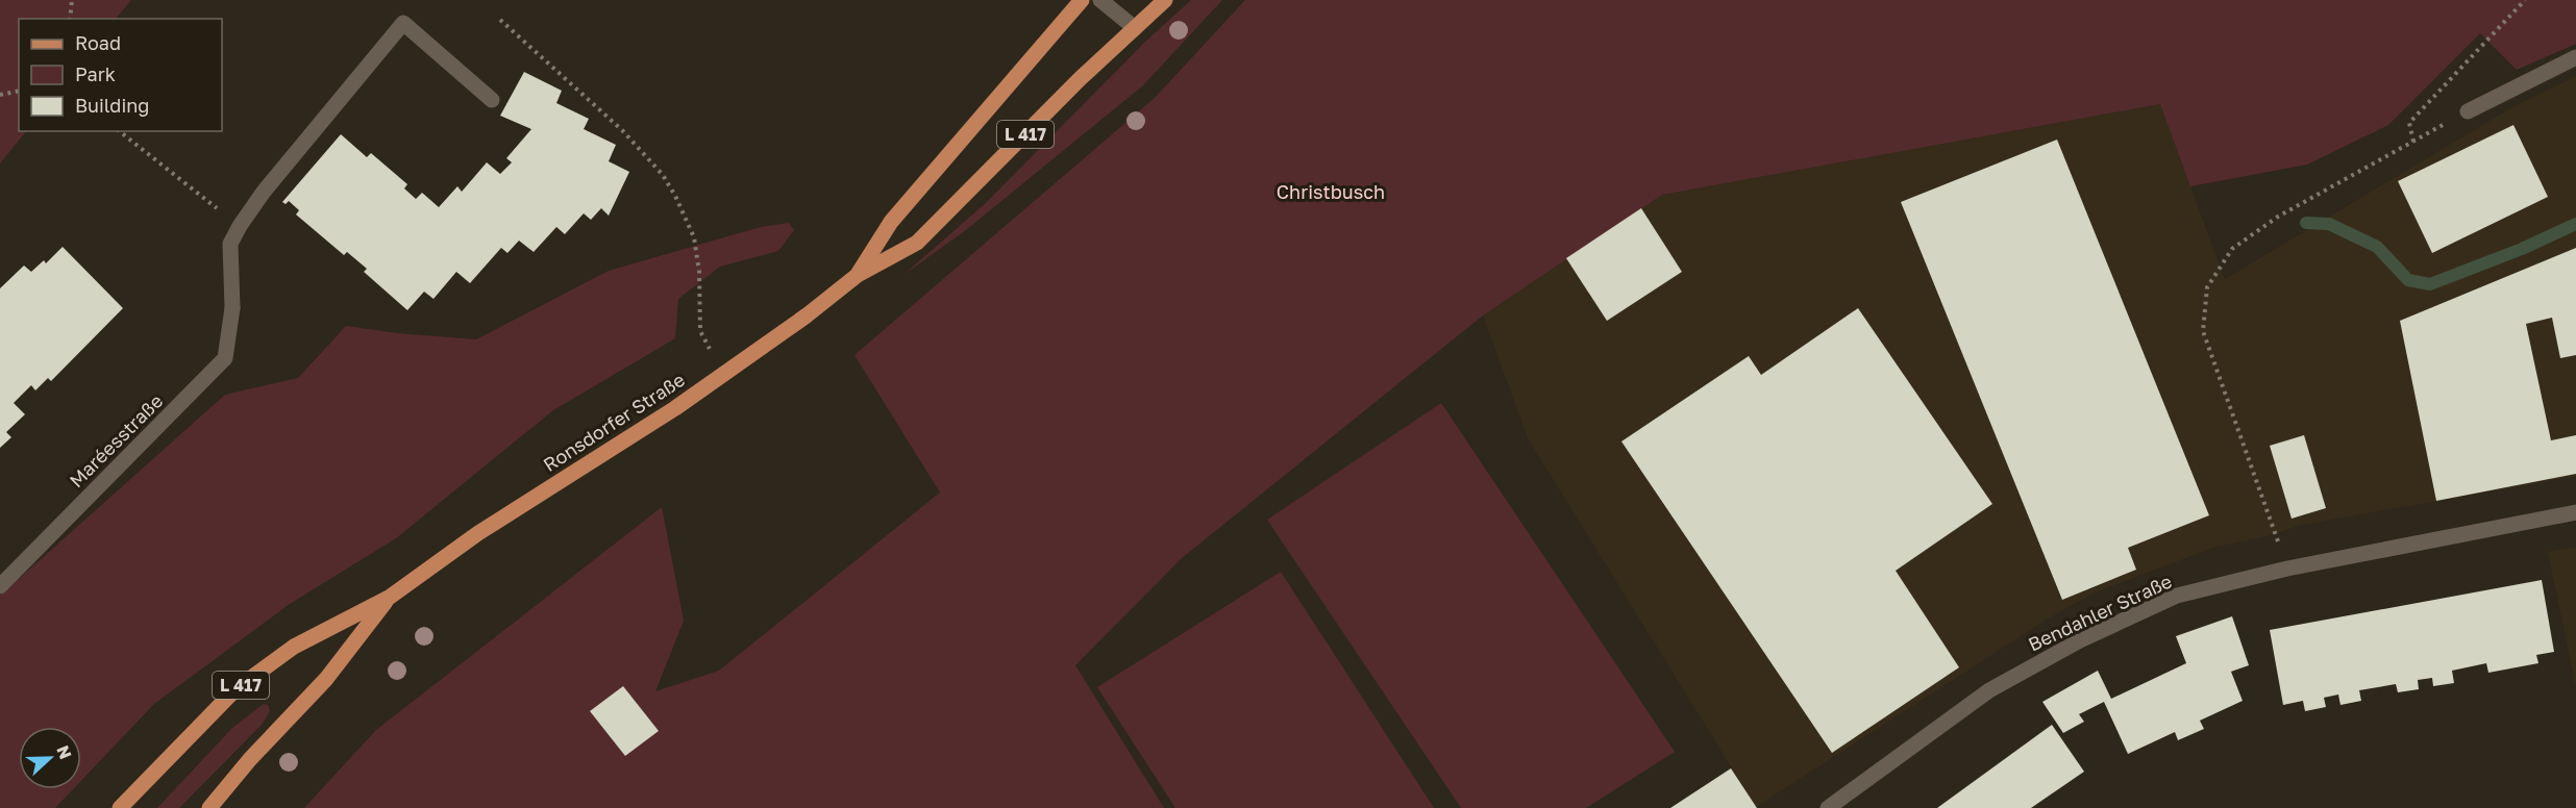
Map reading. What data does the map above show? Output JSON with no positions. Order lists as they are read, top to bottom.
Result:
{
  "streets": {
    "main road": ["L 417", "Ronsdorfer Straße"],
    "street": ["Maréesstraße", "Bendahler Straße"]
  },
  "parks": ["Christbusch"],
  "legend": ["Road", "Park", "Building"],
  "north": "right"
}
